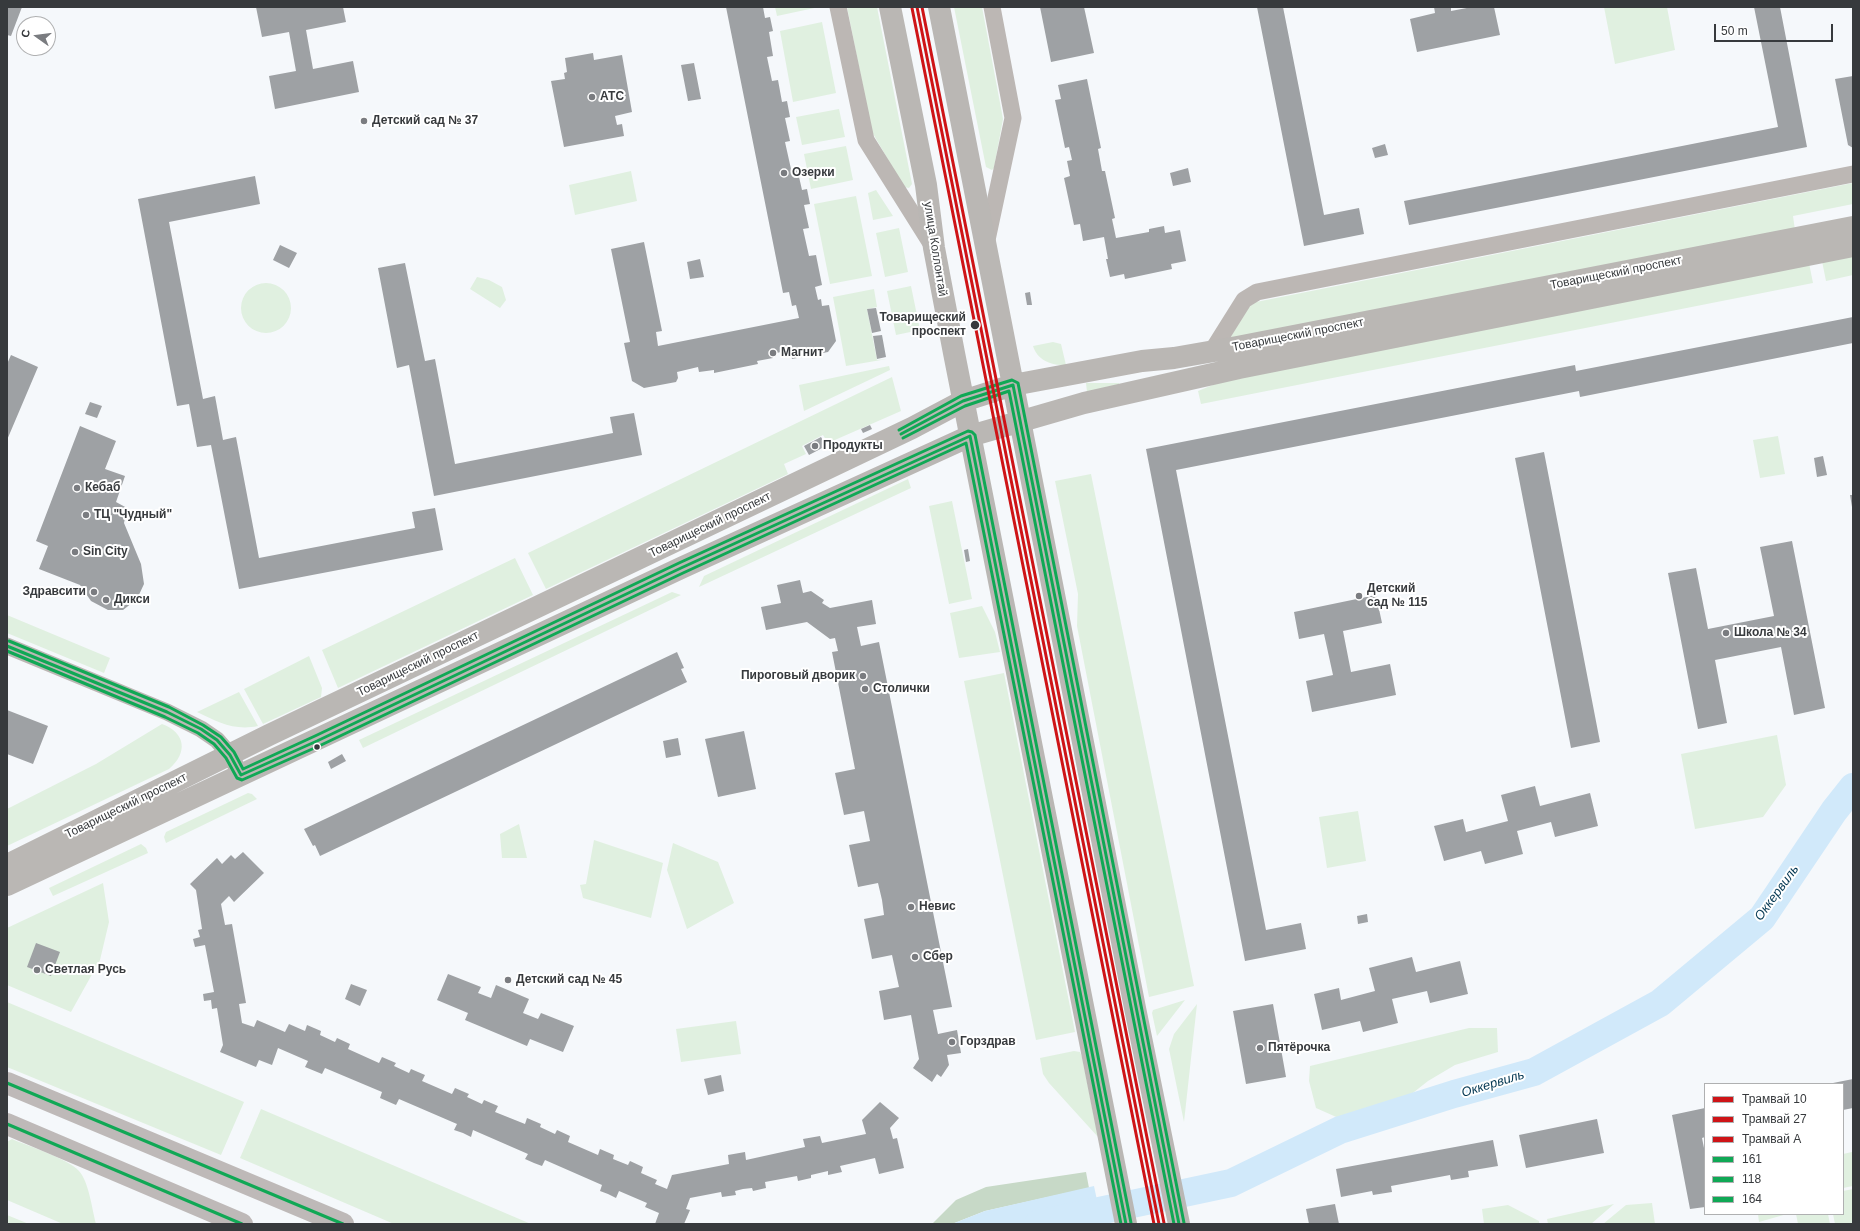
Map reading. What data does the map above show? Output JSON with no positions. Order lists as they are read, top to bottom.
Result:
{
  "streets": {
    "street": ["улица Коллонтай", "Товарищеский проспект"]
  },
  "crossings": [
    ["улица Коллонтай", "Товарищеский проспект"]
  ],
  "water": ["Оккервиль"],
  "places": [
    "АТС",
    "Детский сад № 37",
    "Озерки",
    "Товарищеский проспект",
    "Магнит",
    "Продукты",
    "Кебаб",
    "ТЦ \"Чудный\"",
    "Sin City",
    "Здравсити",
    "Детский сад № 115",
    "Дикси",
    "Школа № 34",
    "Пироговый дворик",
    "Столички",
    "Невис",
    "Сбер",
    "Светлая Русь",
    "Детский сад № 45",
    "Горздрав",
    "Пятёрочка"
  ],
  "lines": [
    "tram line 10",
    "tram line А",
    "tram line 27",
    "transit line 164",
    "transit line 161",
    "transit line 118"
  ],
  "legend": [
    "Трамвай 10",
    "Трамвай 27",
    "Трамвай А",
    "161",
    "118",
    "164"
  ],
  "scale_bar": "50 m",
  "north": "left"
}
